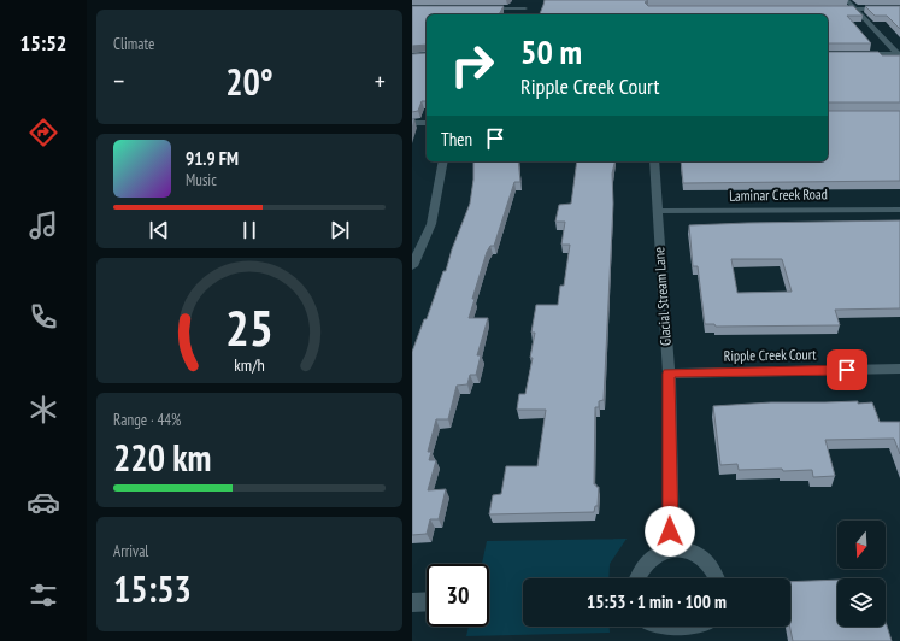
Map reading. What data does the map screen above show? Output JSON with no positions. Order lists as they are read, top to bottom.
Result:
{
  "streets": {
    "street": ["Laminar Creek Road", "Glacial Stream Lane", "Ripple Creek Court"]
  },
  "crossings": [
    ["Laminar Creek Road", "Glacial Stream Lane"],
    ["Glacial Stream Lane", "Ripple Creek Court"]
  ],
  "north": "bottom",
  "page": {
    "tabs": "15:52",
    "tile": [
      "Climate",
      ["Range · 44%", "220 km"],
      ["Arrival", "15:53"]
    ],
    "turn": ["50 m", "Ripple Creek Court"],
    "heat": ["−", "20°", "+"],
    "then": "Then",
    "song": ["91.9 FM", "Music"],
    "limit": "30",
    "trip": "15:53 · 1 min · 100 m",
    "gauge": ["25", "km/h"]
  }
}
